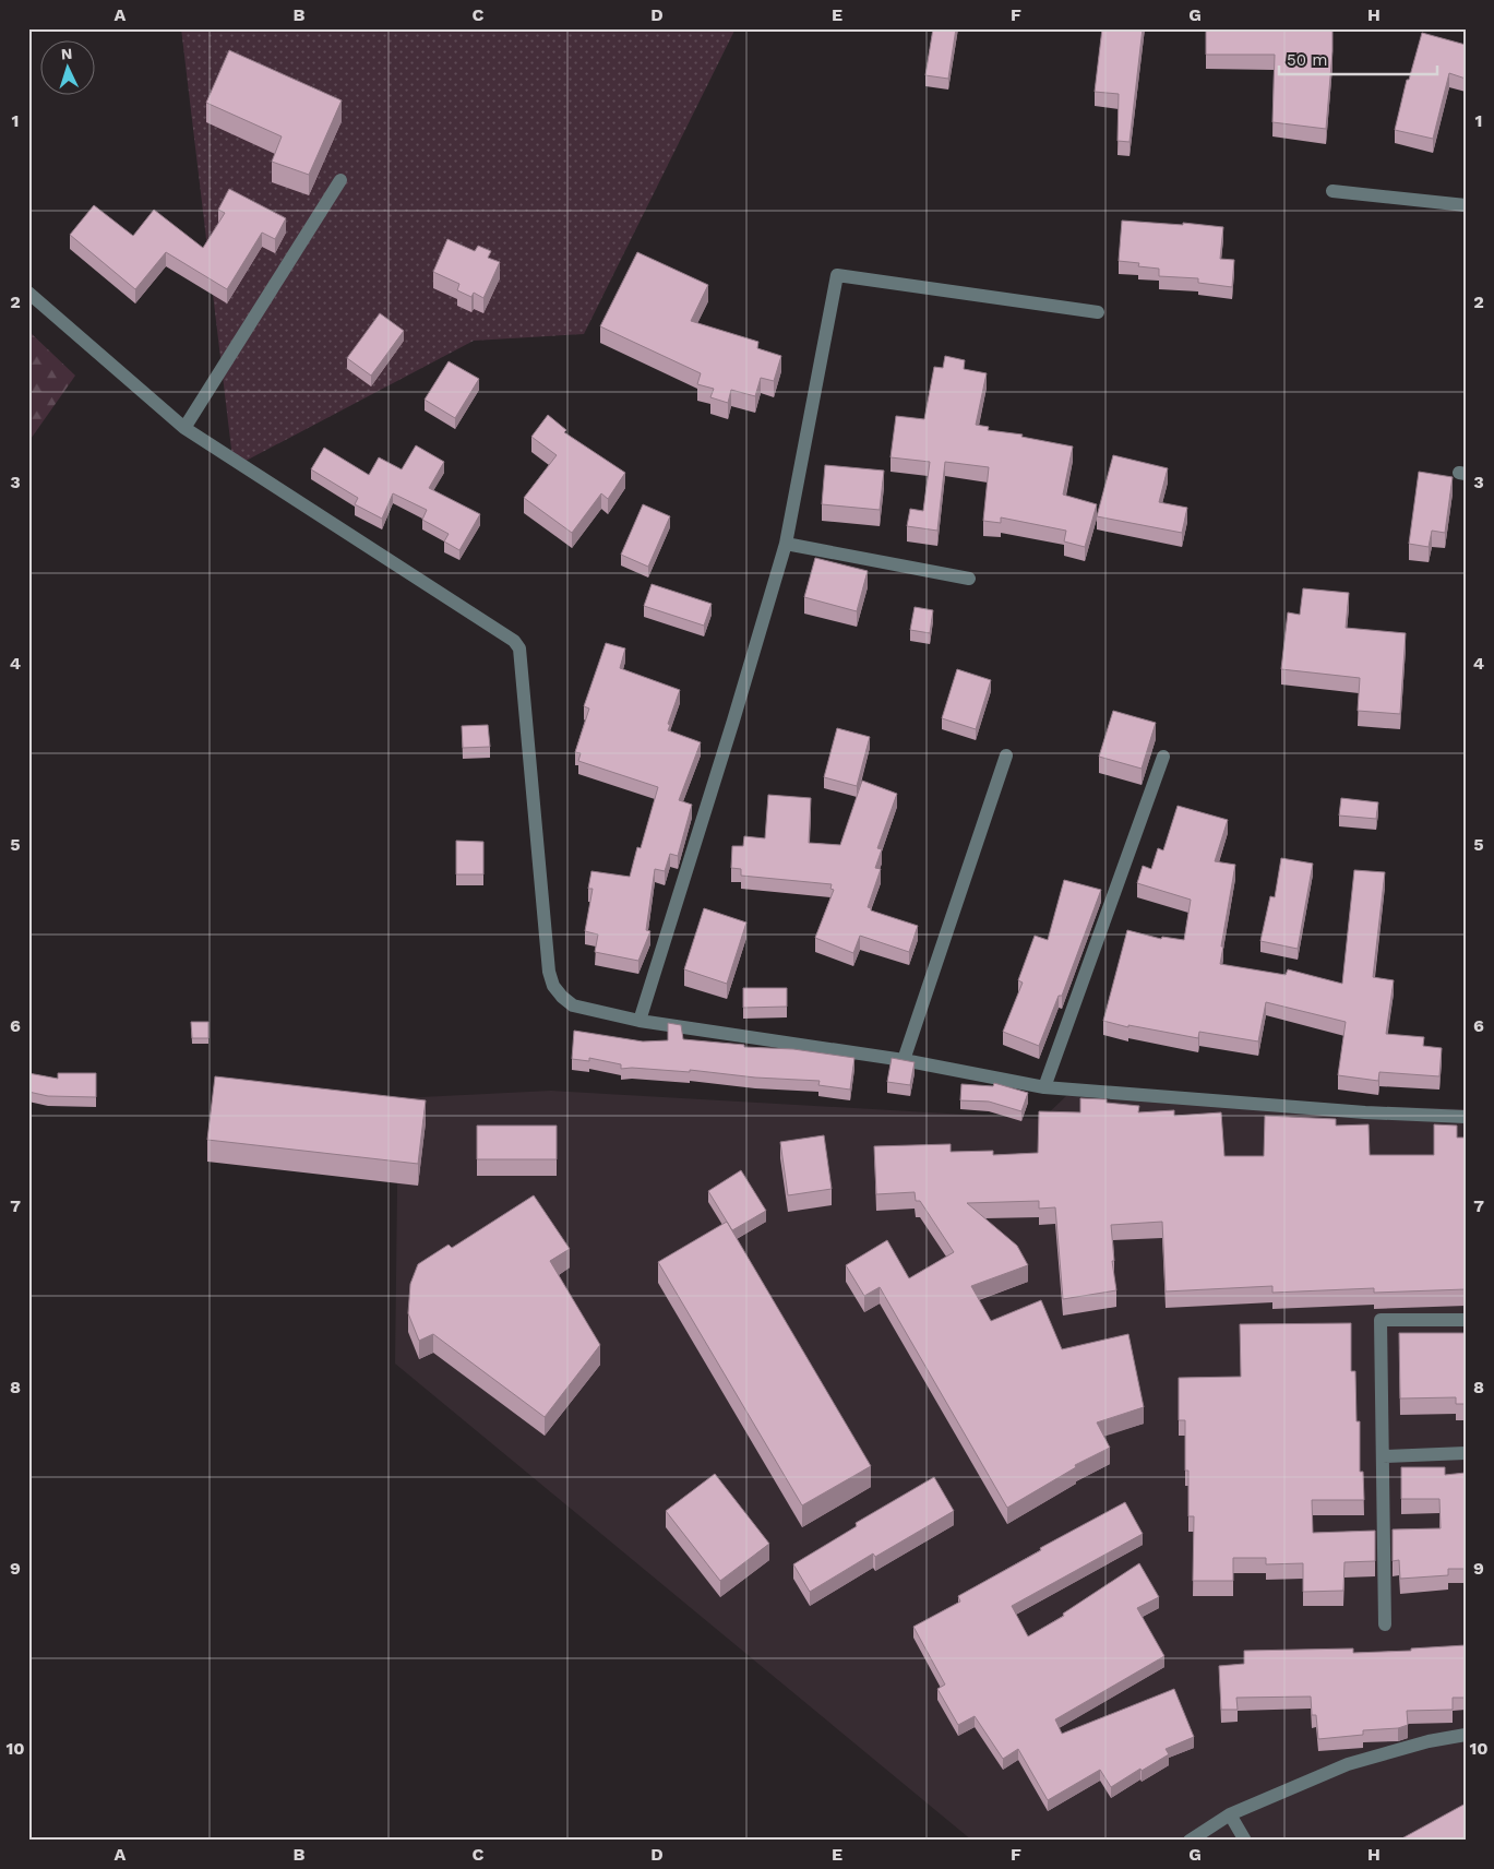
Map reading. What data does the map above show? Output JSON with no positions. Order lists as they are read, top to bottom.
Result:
{
  "scale_bar": "50 m",
  "north": "top",
  "grid": {
    "columns": [
      "A",
      "B",
      "C",
      "D",
      "E",
      "F",
      "G",
      "H"
    ],
    "rows": [
      "1",
      "2",
      "3",
      "4",
      "5",
      "6",
      "7",
      "8",
      "9",
      "10"
    ]
  }
}
